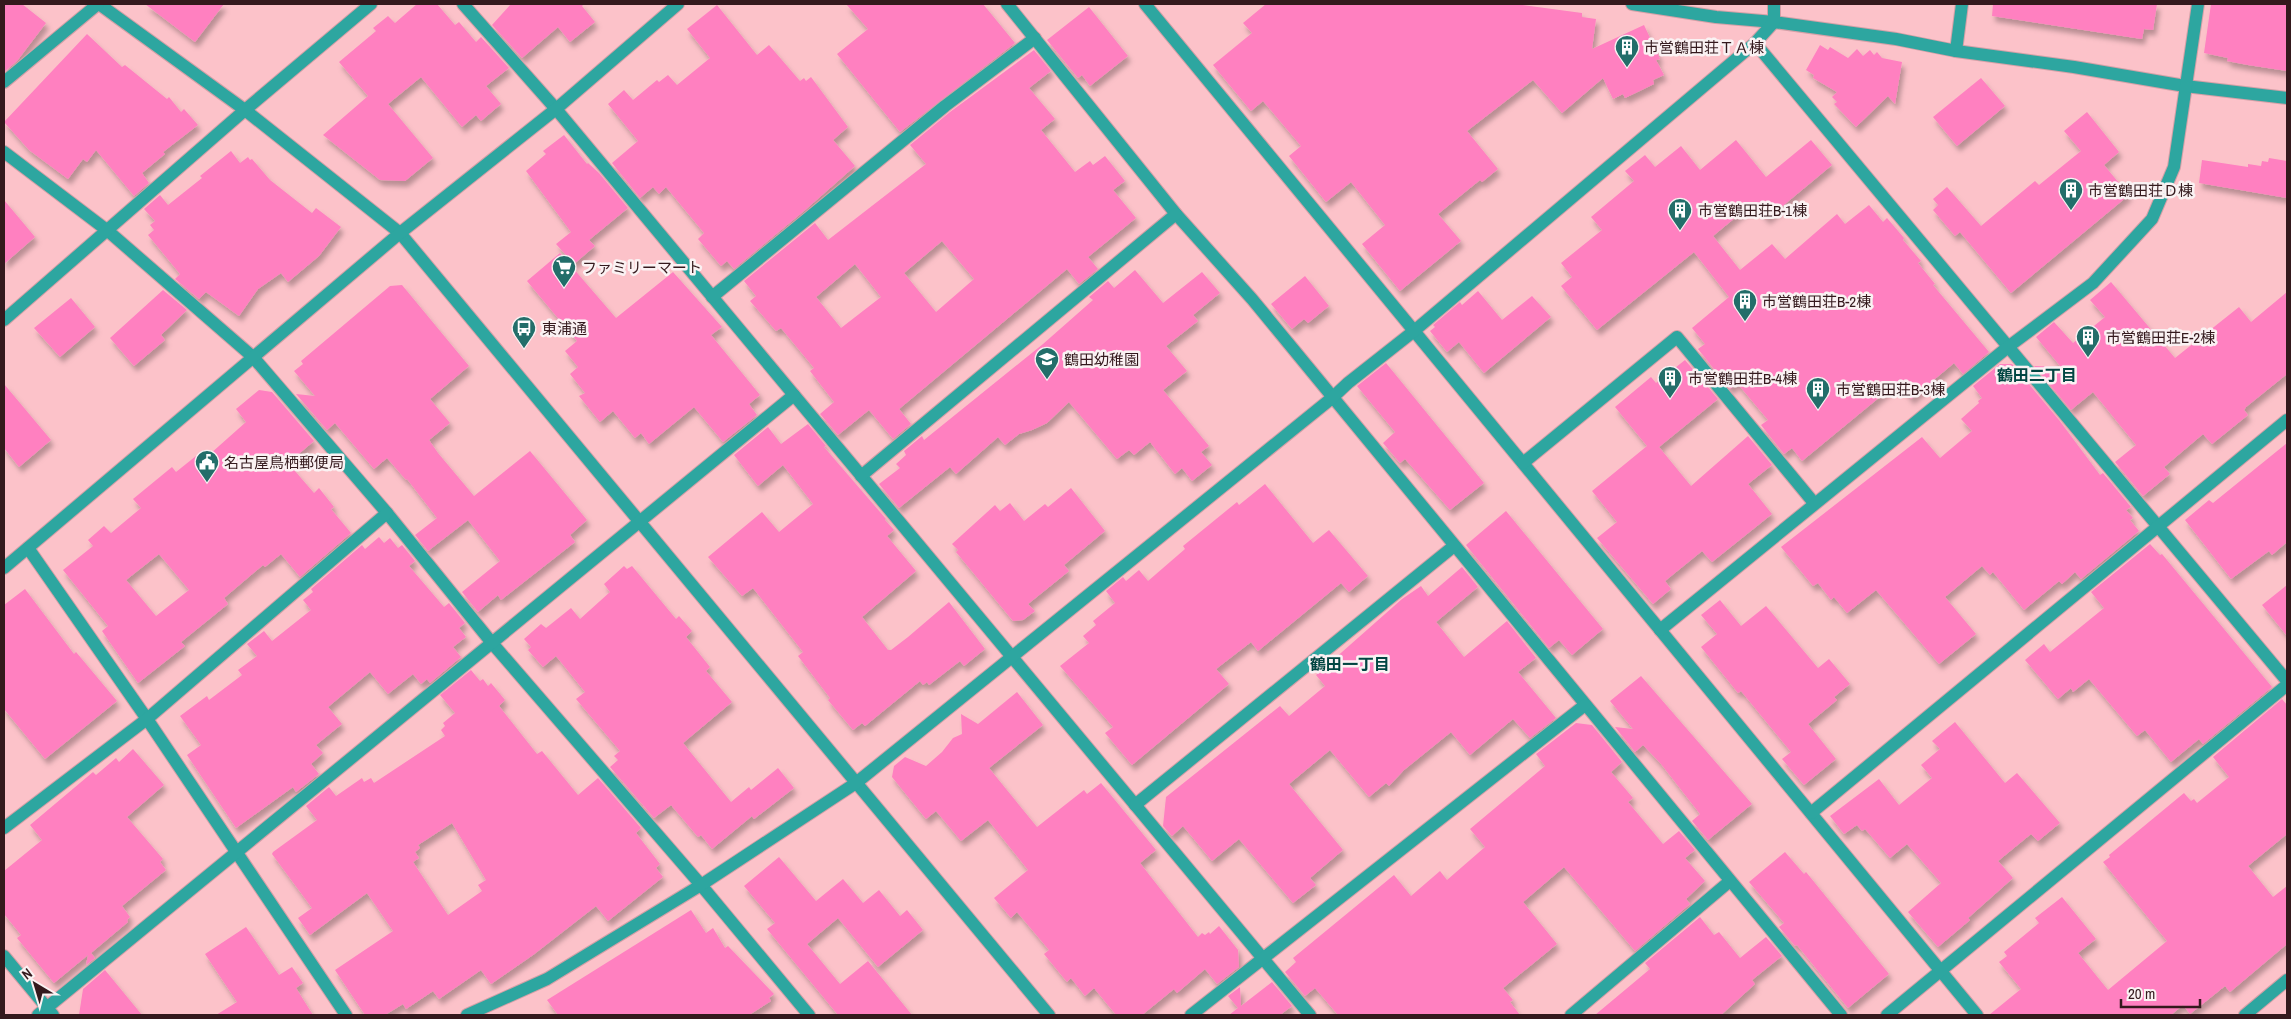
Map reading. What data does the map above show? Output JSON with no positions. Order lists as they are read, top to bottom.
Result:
{
  "districts": ["鶴田二丁目", "鶴田一丁目"],
  "places": {
    "building": [
      "市営鶴田荘ＴＡ棟",
      "市営鶴田荘Ｄ棟",
      "市営鶴田荘B-1棟",
      "市営鶴田荘B-2棟",
      "市営鶴田荘E-2棟",
      "市営鶴田荘B-4棟",
      "市営鶴田荘B-3棟"
    ],
    "supermarket": ["ファミリーマート"],
    "bus stop": ["東浦通"],
    "school or university": ["鶴田幼稚園"],
    "public building": ["名古屋鳥栖郵便局"]
  },
  "scale_bar": "20 m",
  "north": "top left"
}
